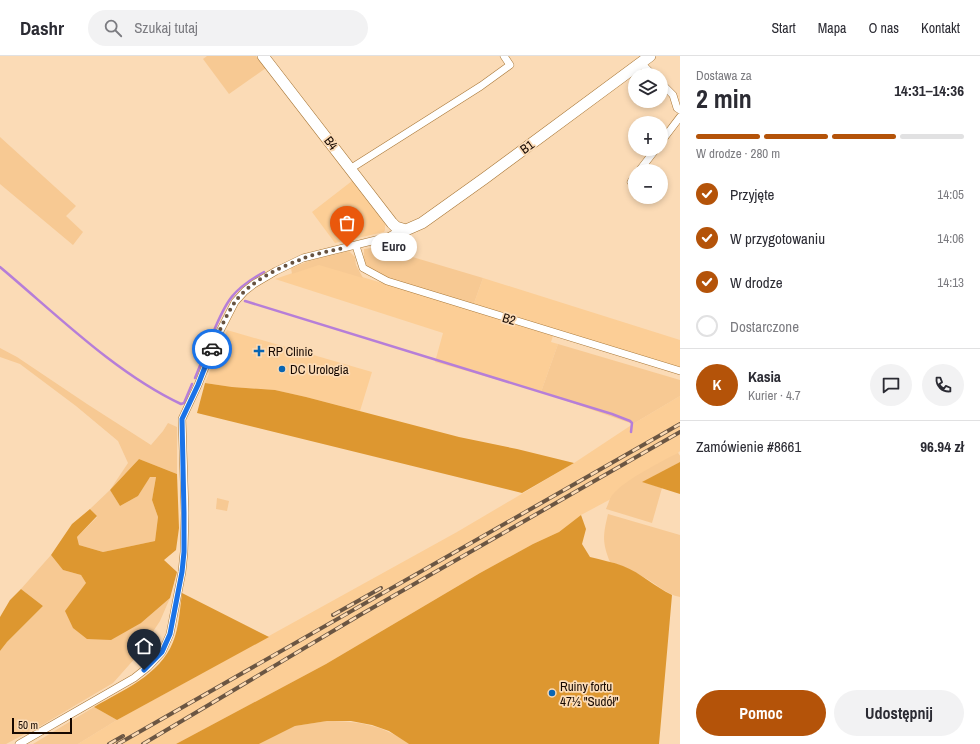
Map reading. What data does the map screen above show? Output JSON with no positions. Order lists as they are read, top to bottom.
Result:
{
  "streets": {
    "street": ["B4", "B1", "B2"]
  },
  "crossings": [
    ["B4", "B1"]
  ],
  "places": {
    "other": ["Euro", "DC Urologia", "Ruiny fortu 47½ \"Sudół\""],
    "health": ["RP Clinic"]
  },
  "scale_bar": "50 m",
  "page": {
    "header": "Dashr",
    "search": "Szukaj tutaj",
    "nav": [
      "Start",
      "Mapa",
      "O nas",
      "Kontakt"
    ],
    "heading": ["2 min", "Dostawa za", "14:31–14:36"],
    "panel": [
      "Kasia",
      "Kurier · 4.7",
      "Zamówienie #8661",
      "96.94 zł"
    ],
    "map_buttons": ["+", "−"],
    "bar": "W drodze · 280 m",
    "list": [
      ["Przyjęte", "14:05"],
      ["W przygotowaniu", "14:06"],
      ["W drodze", "14:13"],
      "Dostarczone"
    ],
    "bubble": "Euro",
    "round": "K",
    "buttons": ["Pomoc", "Udostępnij"],
    "scale": "50 m"
  }
}
